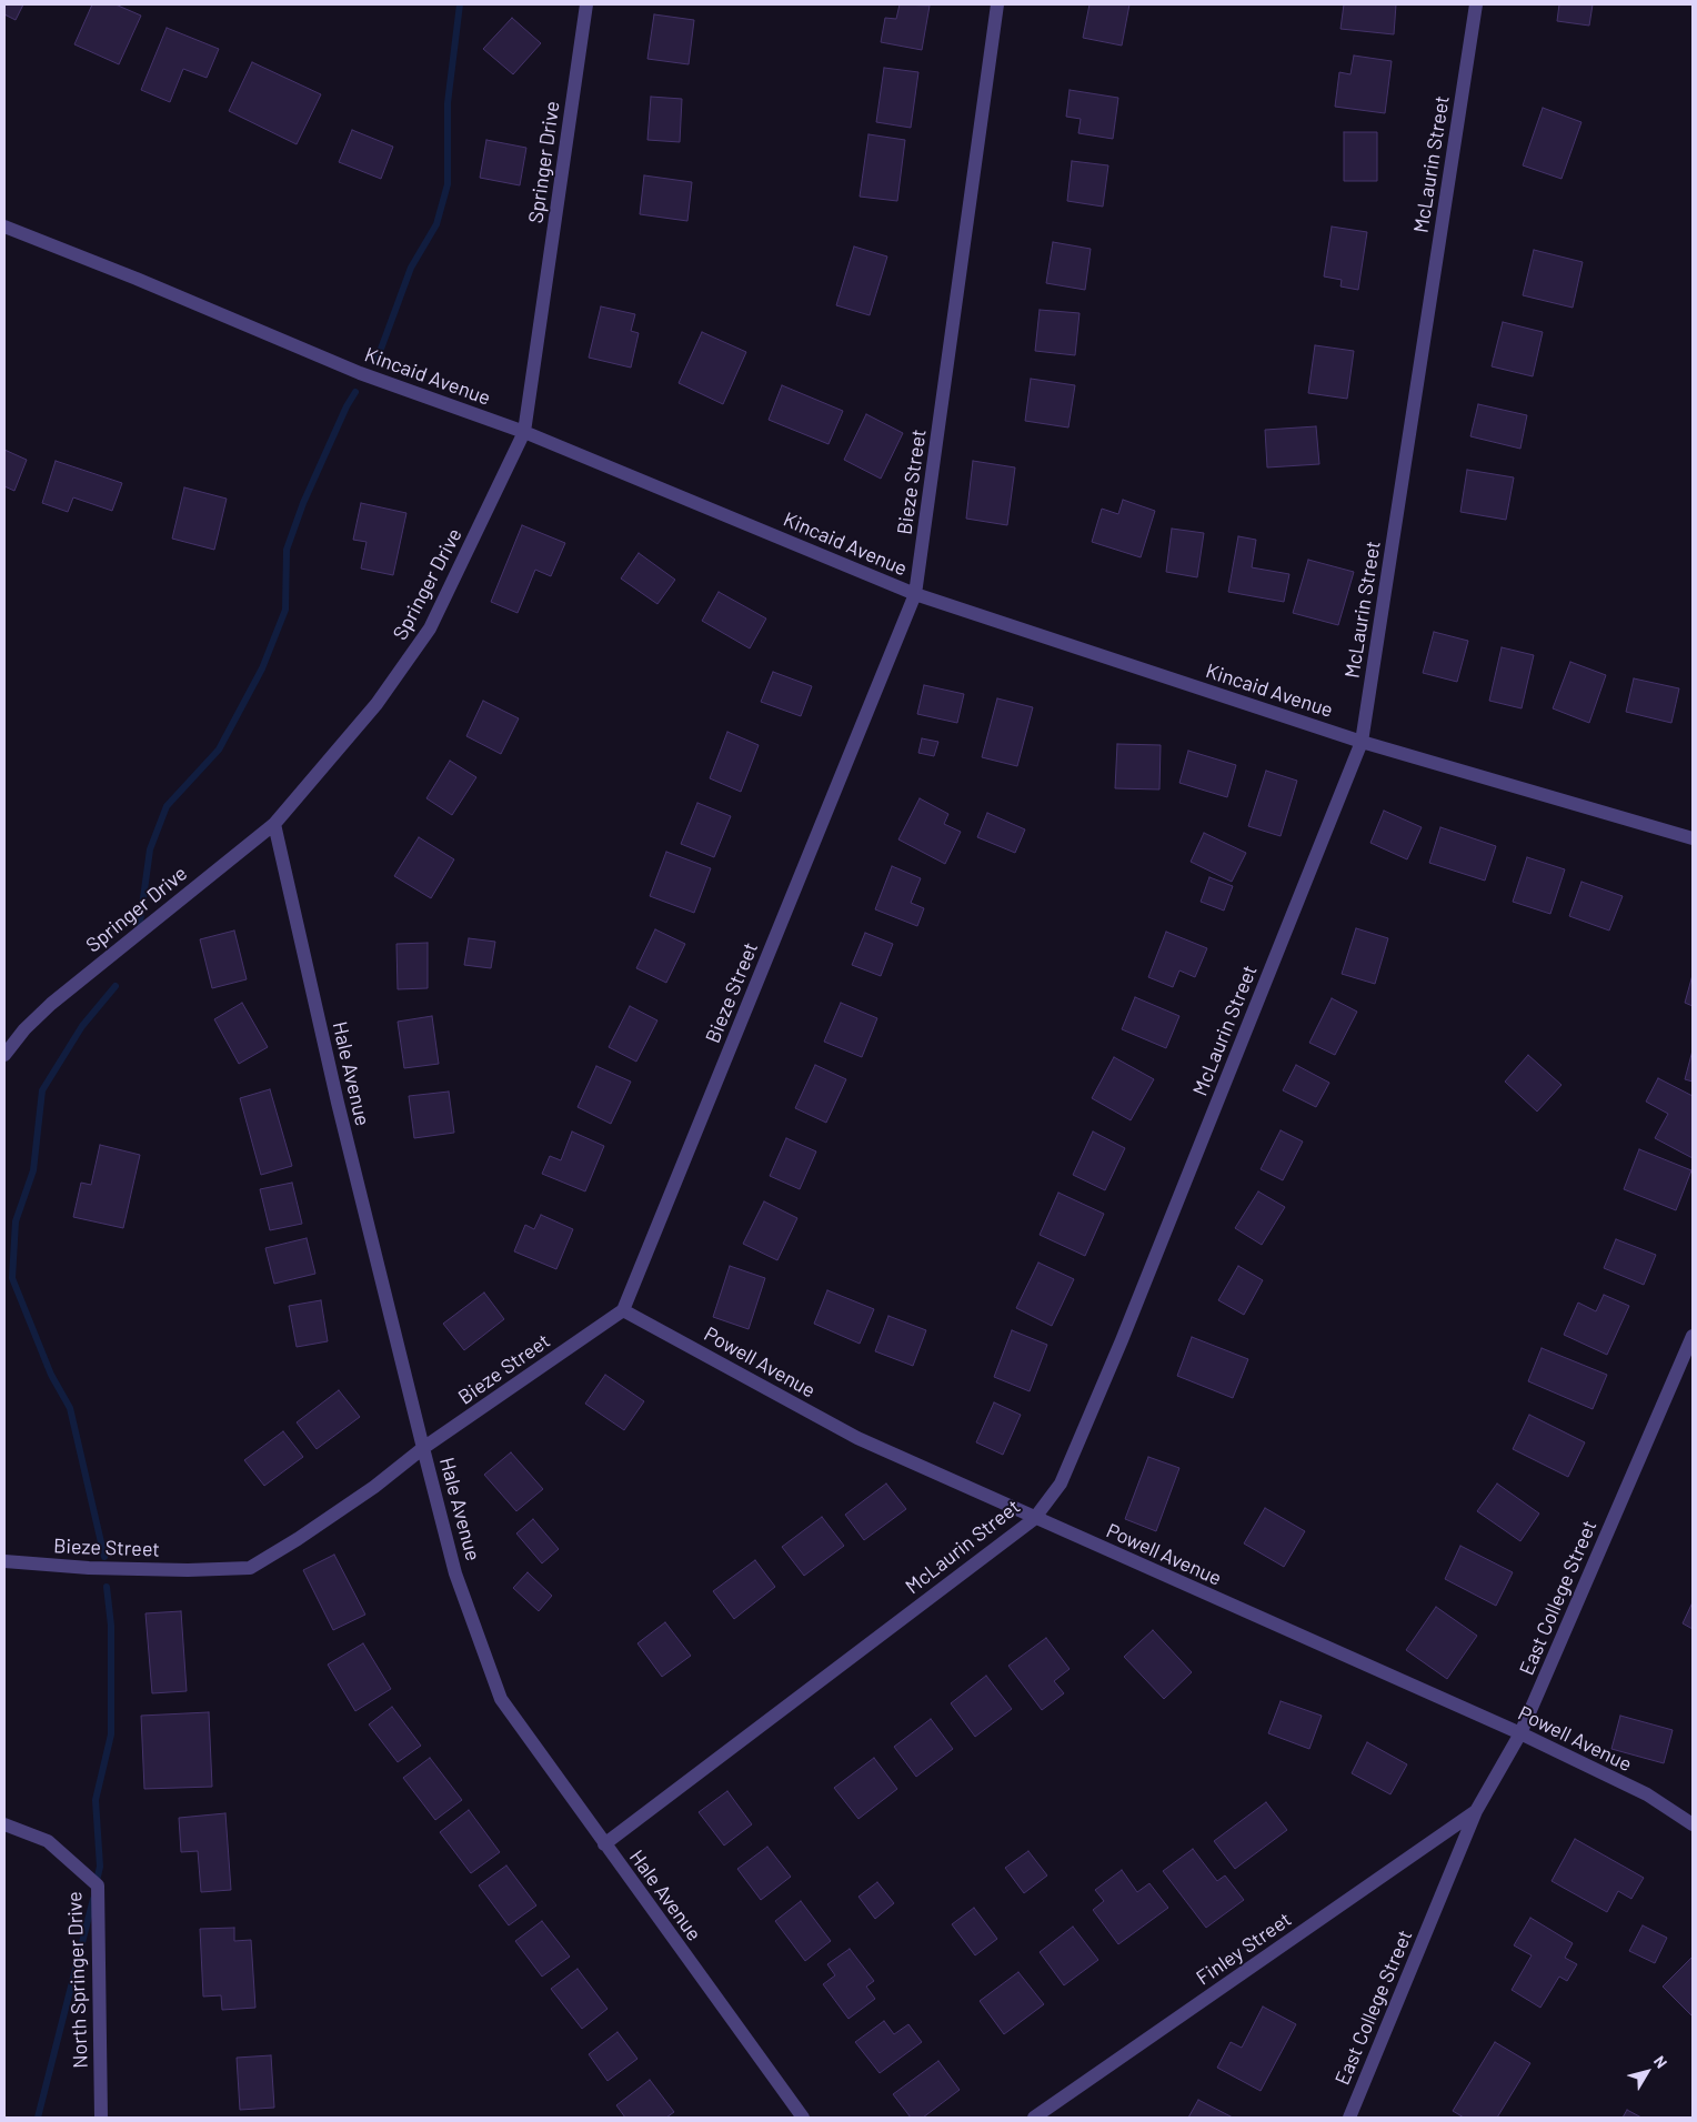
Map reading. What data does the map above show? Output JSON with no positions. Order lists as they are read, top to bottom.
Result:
{
  "streets": {
    "street": [
      "Springer Drive",
      "McLaurin Street",
      "Kincaid Avenue",
      "Bieze Street",
      "Hale Avenue",
      "Powell Avenue",
      "East College Street",
      "Finley Street",
      "North Springer Drive"
    ]
  },
  "crossings": [
    ["Springer Drive", "Kincaid Avenue"],
    ["Springer Drive", "Hale Avenue"],
    ["McLaurin Street", "Kincaid Avenue"],
    ["McLaurin Street", "Hale Avenue"],
    ["McLaurin Street", "Powell Avenue"],
    ["Kincaid Avenue", "Bieze Street"],
    ["Bieze Street", "Hale Avenue"],
    ["Bieze Street", "Powell Avenue"],
    ["Powell Avenue", "East College Street"],
    ["East College Street", "Finley Street"]
  ],
  "north": "top right"
}
